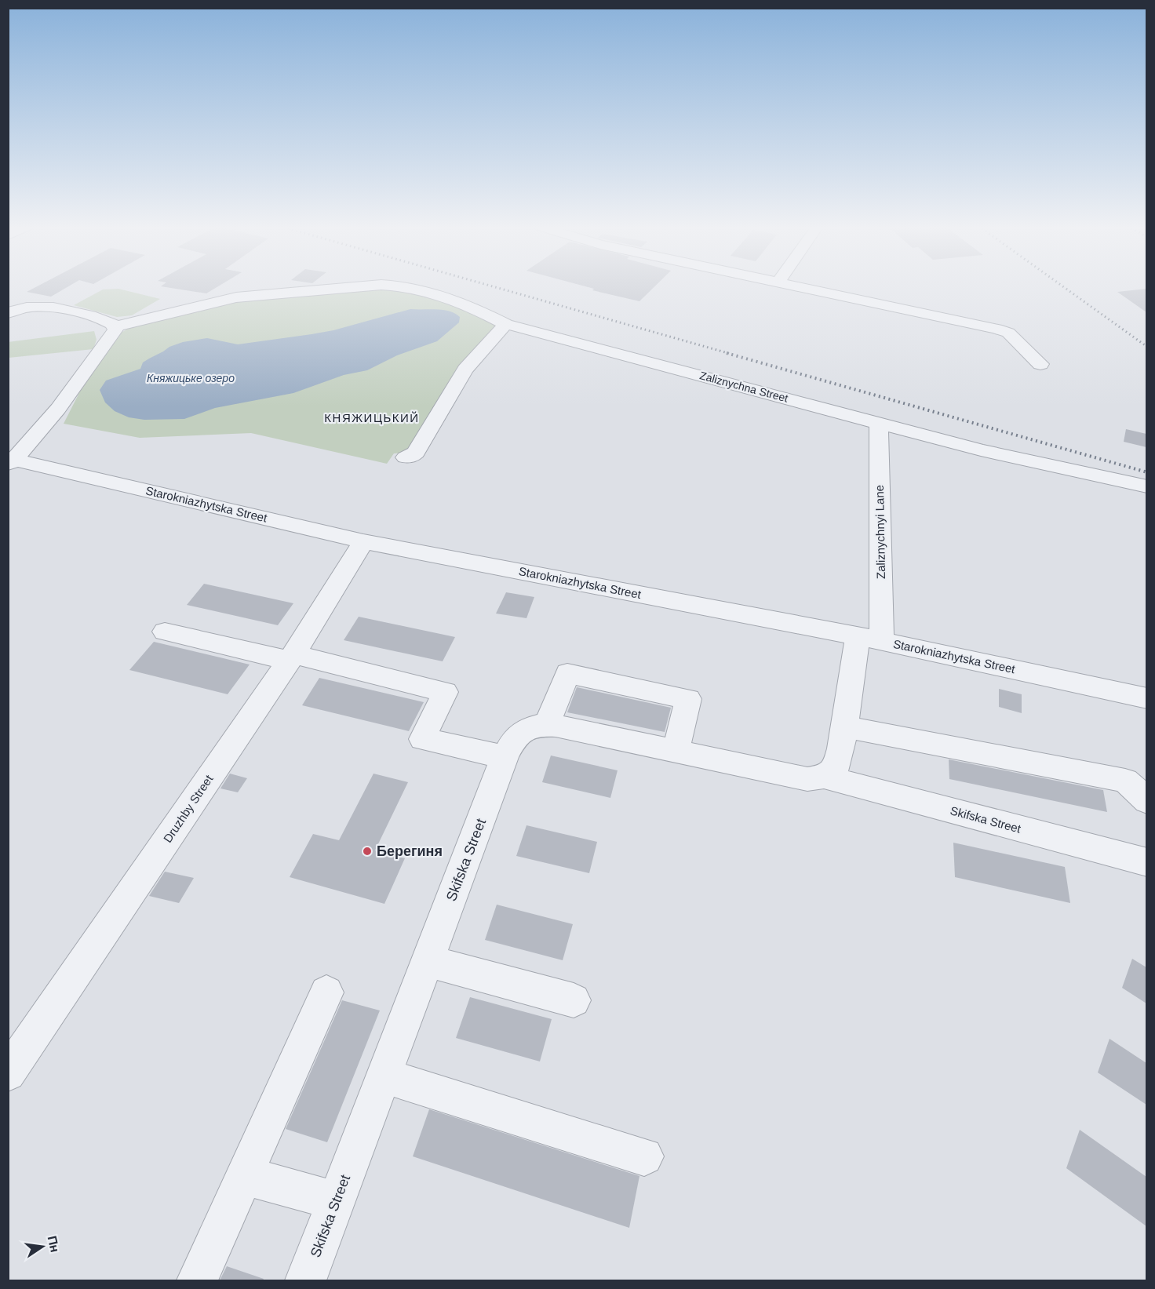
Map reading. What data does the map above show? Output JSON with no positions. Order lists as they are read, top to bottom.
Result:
{
  "streets": {
    "street": [
      "Zaliznychna Street",
      "Starokniazhytska Street",
      "Zaliznychnyi Lane",
      "Druzhby Street",
      "Skifska Street"
    ]
  },
  "crossings": [
    ["Zaliznychna Street", "Starokniazhytska Street"],
    ["Zaliznychna Street", "Zaliznychnyi Lane"],
    ["Starokniazhytska Street", "Zaliznychnyi Lane"],
    ["Starokniazhytska Street", "Druzhby Street"]
  ],
  "districts": ["КНЯЖИЦЬКИЙ"],
  "water": ["Княжицьке озеро"],
  "places": ["Берегиня"],
  "north": "right"
}
